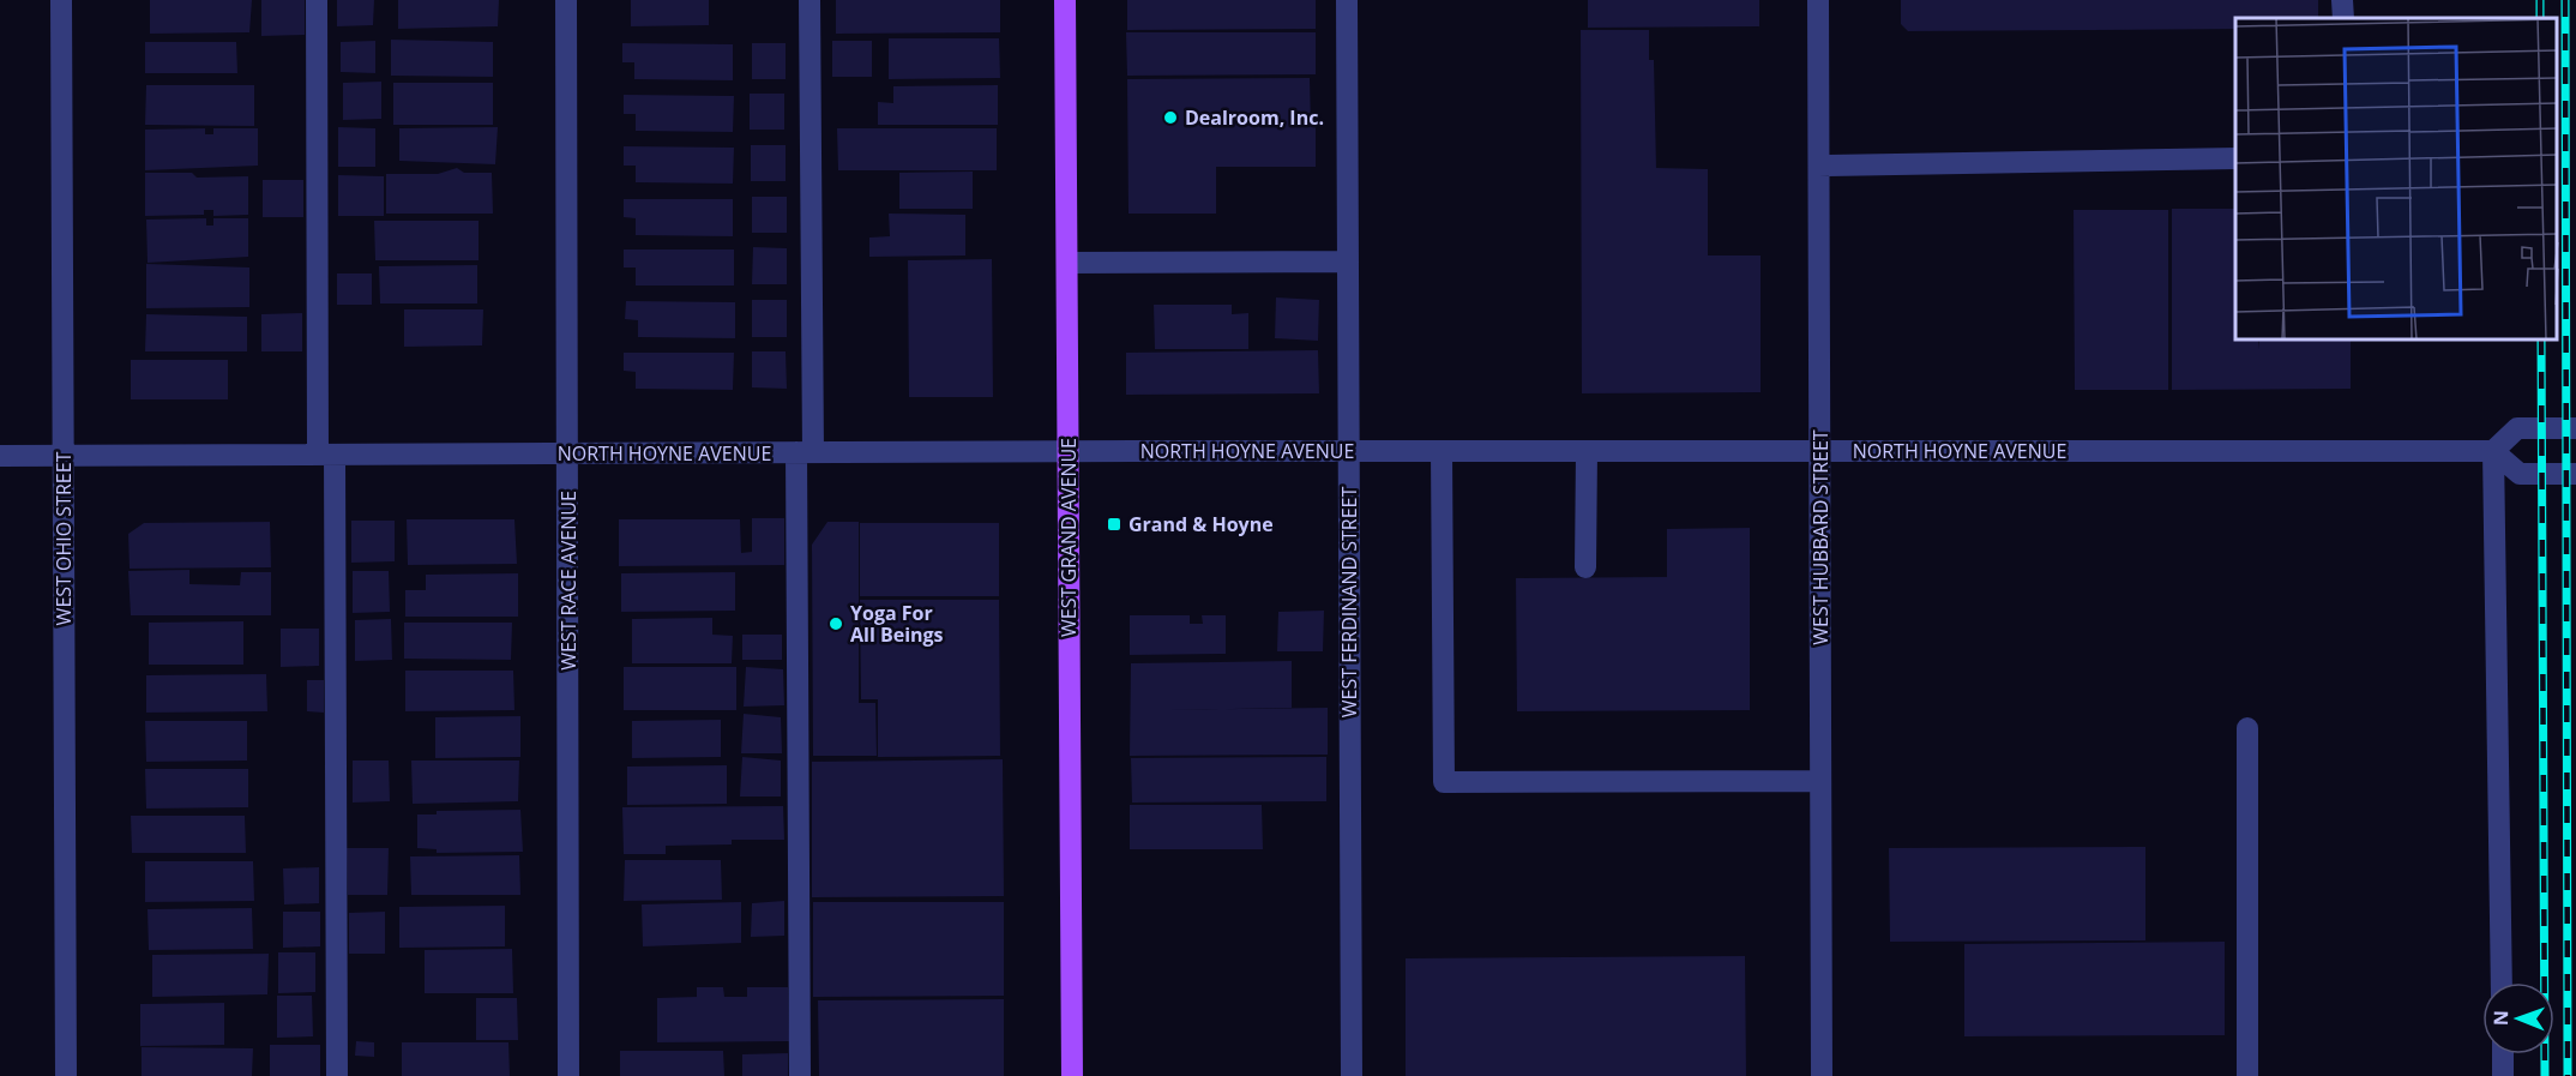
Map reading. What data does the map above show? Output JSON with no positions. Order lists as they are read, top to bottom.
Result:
{
  "streets": {
    "main road": ["WEST GRAND AVENUE"],
    "street": [
      "NORTH HOYNE AVENUE",
      "WEST HUBBARD STREET",
      "WEST OHIO STREET",
      "WEST RACE AVENUE",
      "WEST FERDINAND STREET"
    ]
  },
  "crossings": [
    ["NORTH HOYNE AVENUE", "WEST GRAND AVENUE"],
    ["NORTH HOYNE AVENUE", "WEST HUBBARD STREET"],
    ["NORTH HOYNE AVENUE", "WEST OHIO STREET"],
    ["NORTH HOYNE AVENUE", "WEST RACE AVENUE"],
    ["NORTH HOYNE AVENUE", "WEST FERDINAND STREET"]
  ],
  "places": {
    "other": ["Dealroom, Inc.", "Yoga For All Beings"],
    "transit": ["Grand & Hoyne"]
  },
  "north": "left"
}
